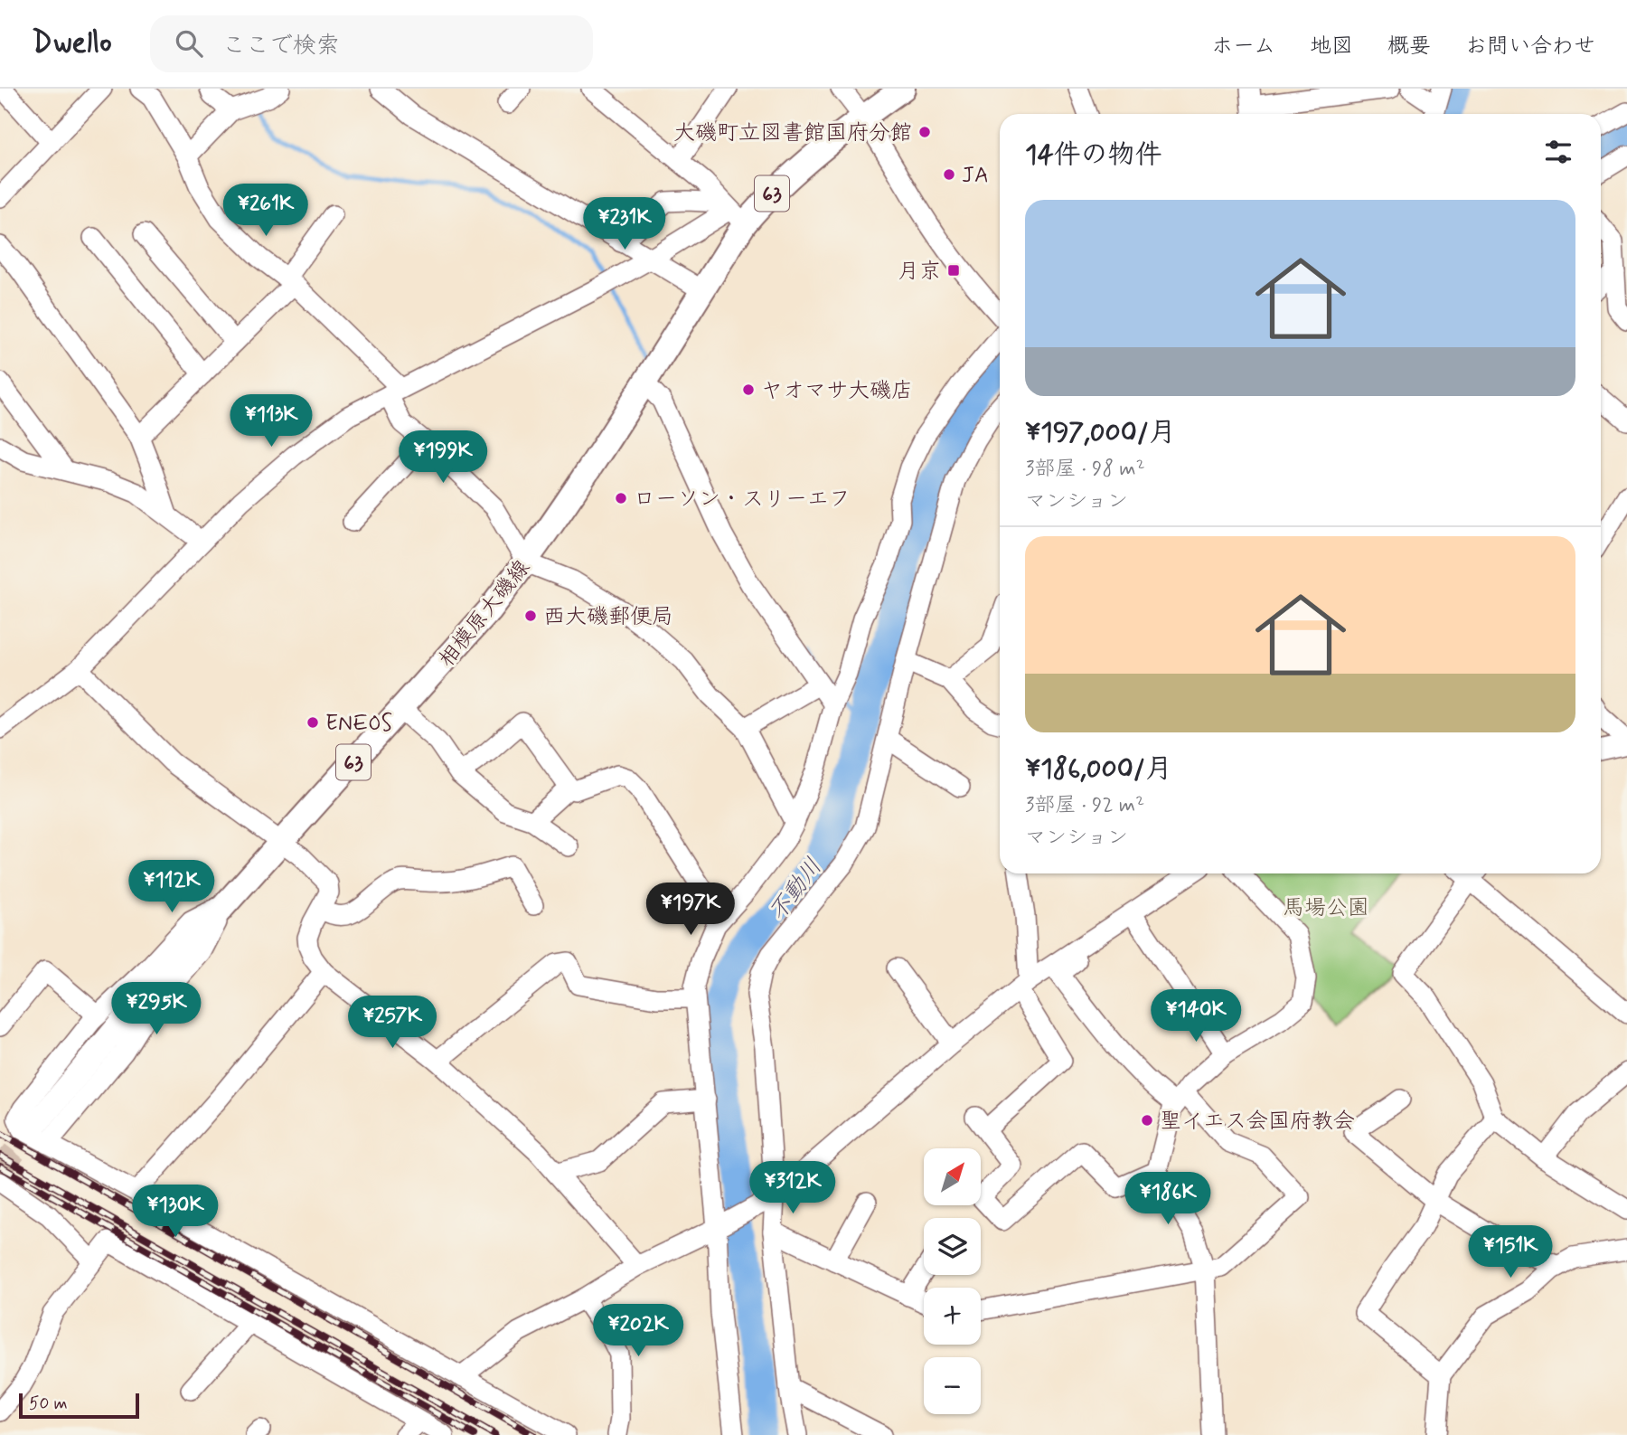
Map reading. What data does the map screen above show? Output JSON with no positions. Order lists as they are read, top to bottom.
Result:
{
  "streets": {
    "main road": ["63", "相模原大磯線"]
  },
  "water": ["不動川"],
  "parks": ["馬場公園"],
  "places": {
    "other": [
      "大磯町立図書館国府分館",
      "JA",
      "ヤオマサ大磯店",
      "ローソン・スリーエフ",
      "西大磯郵便局",
      "ENEOS",
      "聖イエス会国府教会"
    ],
    "transit": ["月京"]
  },
  "scale_bar": "50 m",
  "north": "top right",
  "page": {
    "header": "Dwello",
    "search": "ここで検索",
    "nav": [
      "ホーム",
      "地図",
      "概要",
      "お問い合わせ"
    ],
    "heading": "14件の物件",
    "price": [
      "¥261K",
      "¥231K",
      "¥113K",
      "¥199K",
      "¥112K",
      "¥197K",
      "¥295K",
      "¥140K",
      "¥257K",
      "¥312K",
      "¥186K",
      "¥130K",
      "¥151K",
      "¥202K"
    ],
    "list": [
      {
        "name": "¥197,000/月",
        "note": "3部屋 · 98 m² · マンション"
      },
      {
        "name": "¥186,000/月",
        "note": "3部屋 · 92 m² · マンション"
      }
    ],
    "map_buttons": ["+", "−"],
    "scale": "50 m"
  }
}
